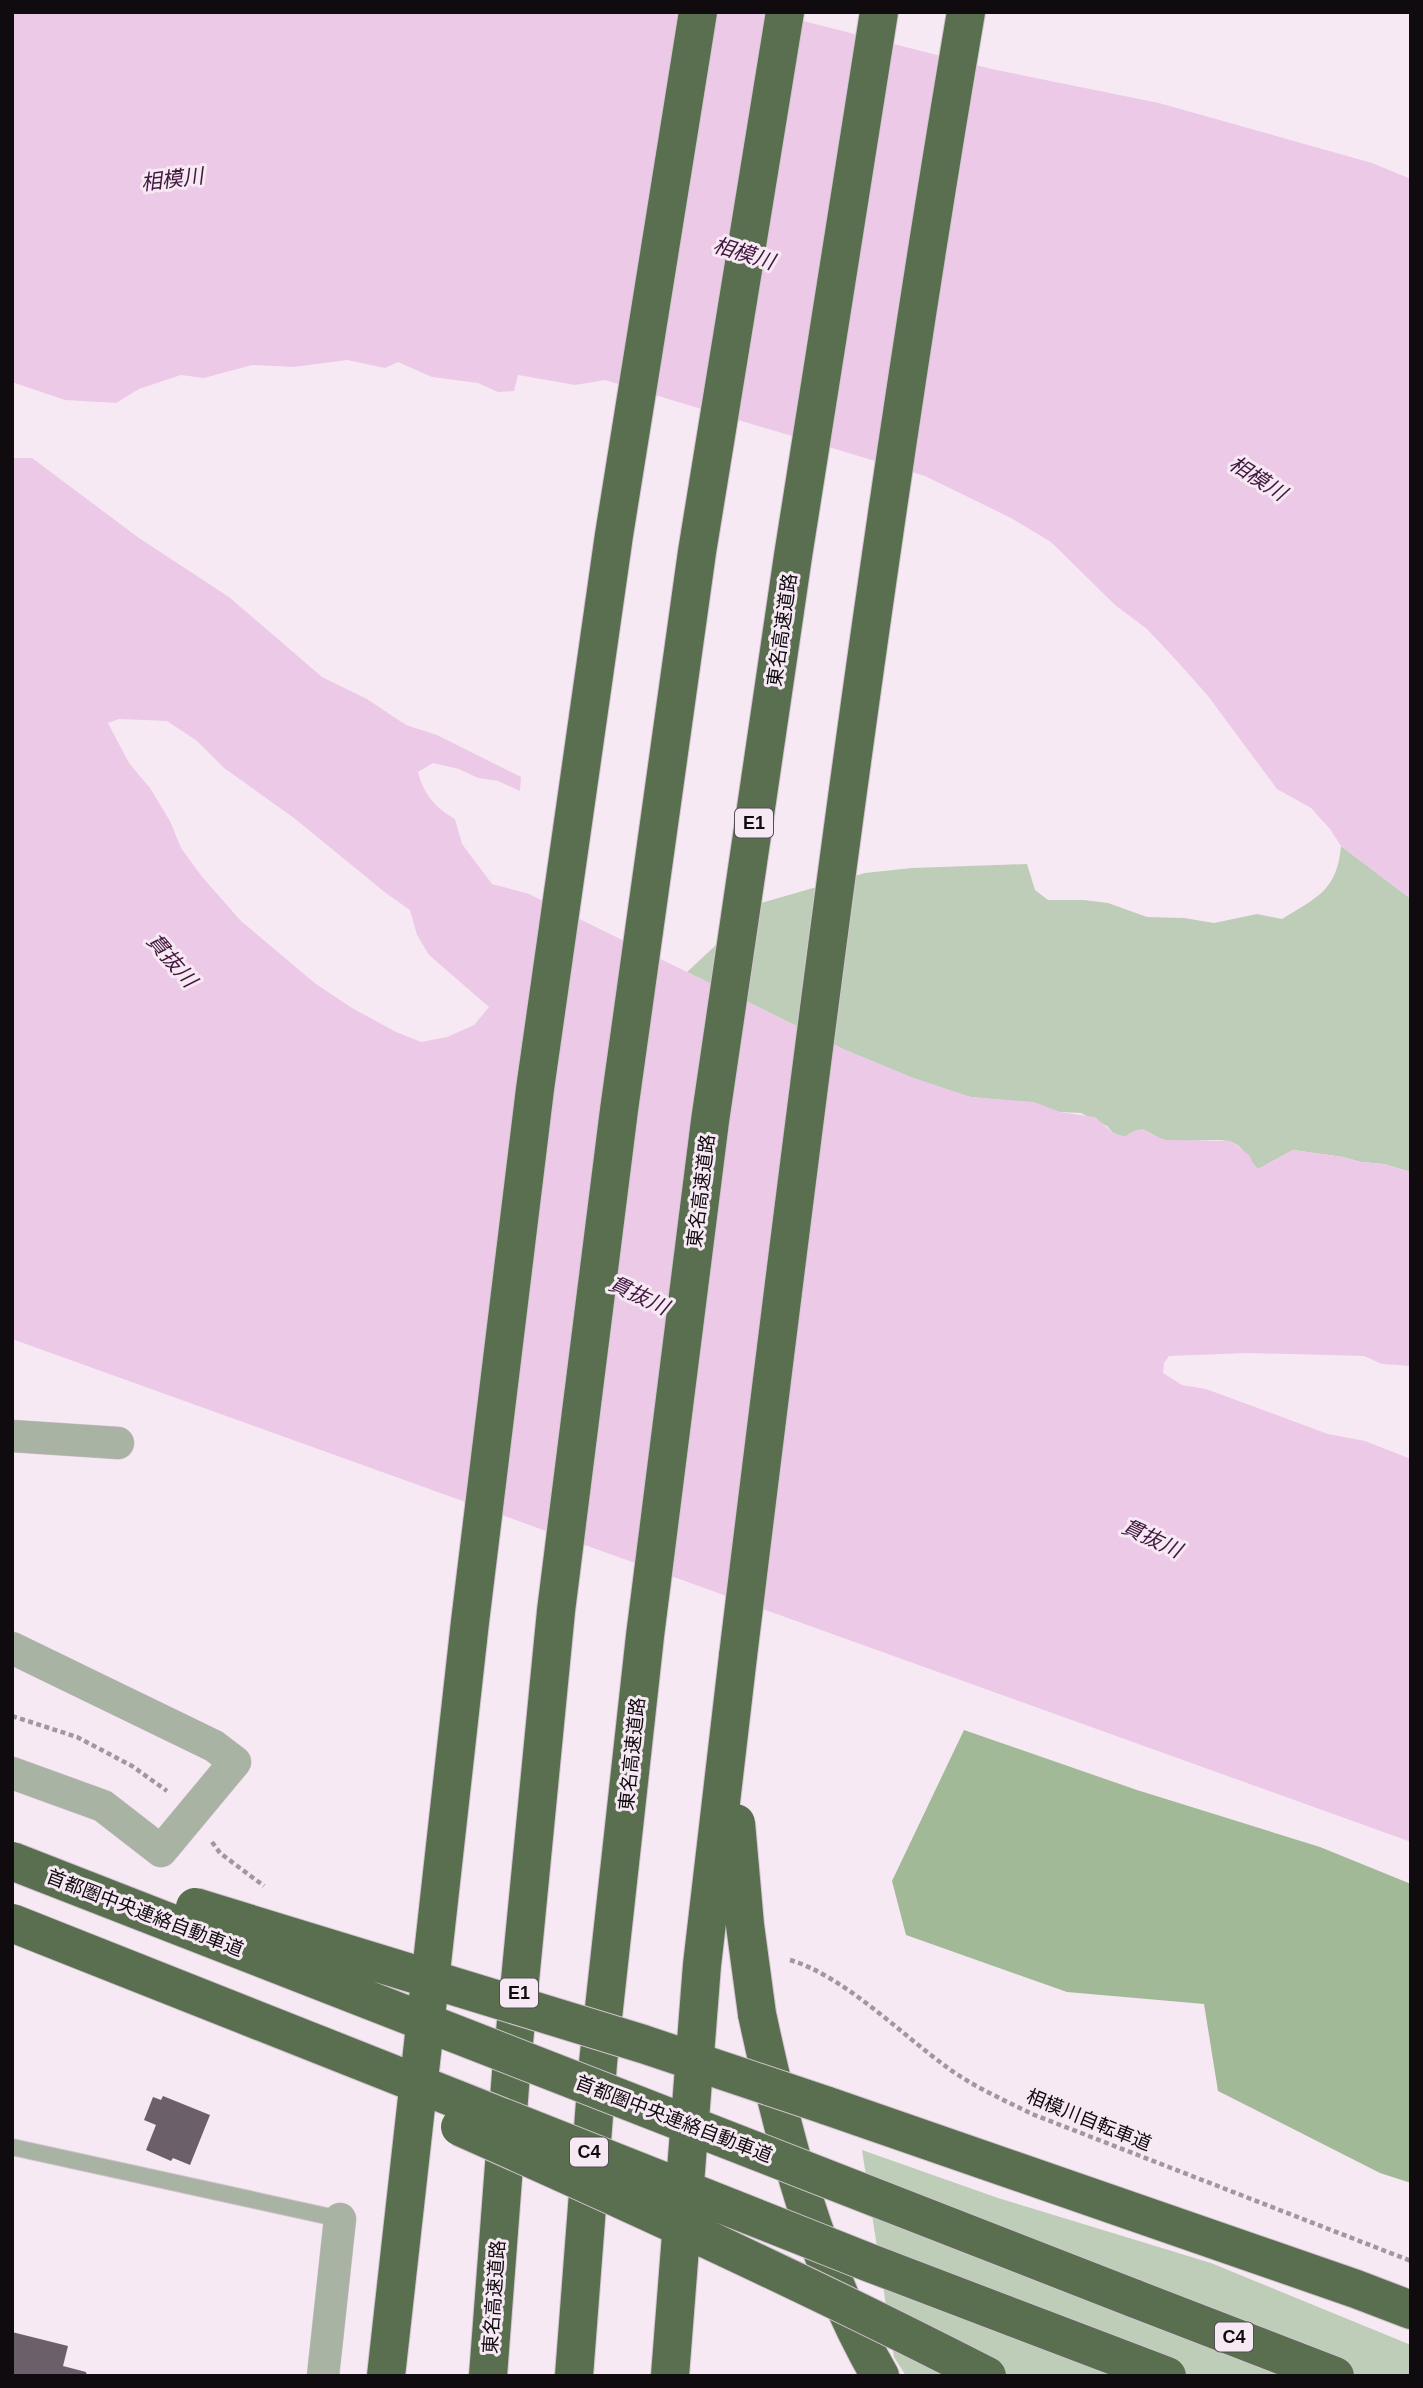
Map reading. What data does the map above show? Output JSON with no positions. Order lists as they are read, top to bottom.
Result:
{
  "streets": {
    "highway": [
      "東名高速道路",
      "E1",
      "首都圏中央連絡自動車道",
      "C4"
    ],
    "path": ["相模川自転車道"]
  },
  "water": ["相模川", "貫抜川"]
}
